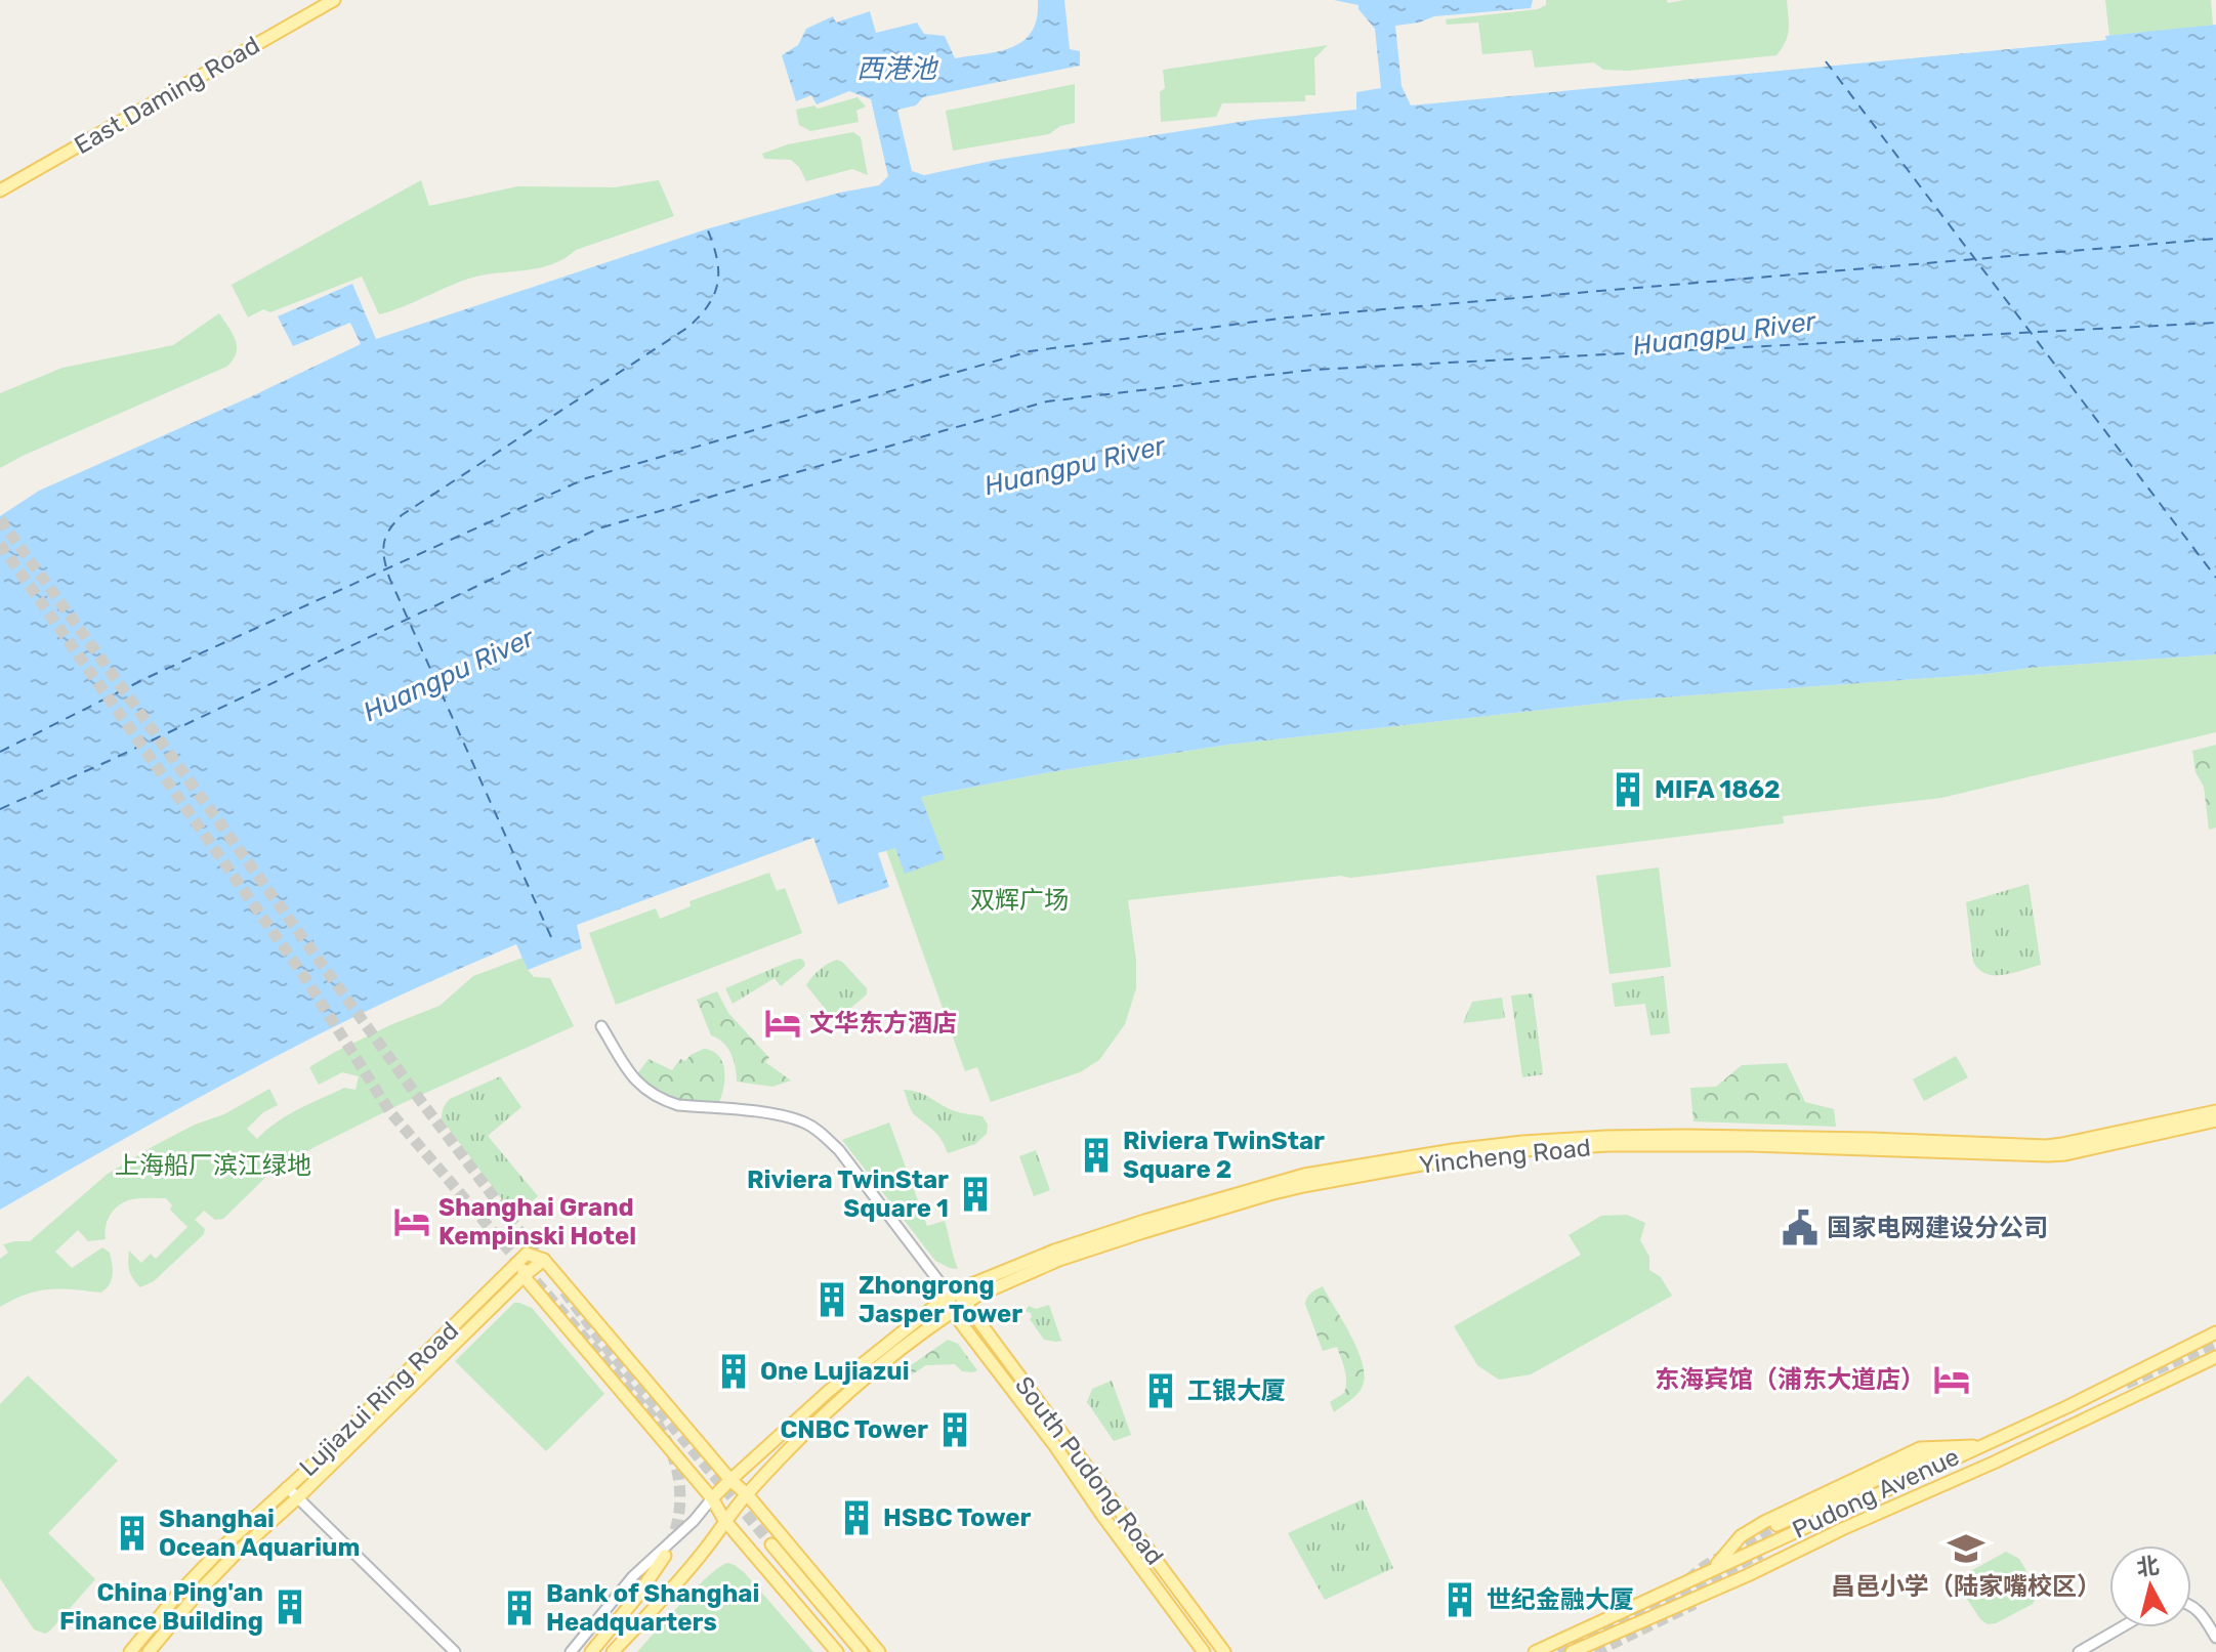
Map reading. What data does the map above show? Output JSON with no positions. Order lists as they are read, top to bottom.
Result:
{
  "streets": {
    "main road": [
      "East Daming Road",
      "Yincheng Road",
      "Lujiazui Ring Road",
      "South Pudong Road",
      "Pudong Avenue"
    ]
  },
  "crossings": [
    ["Yincheng Road", "South Pudong Road"]
  ],
  "water": ["西港池", "Huangpu River"],
  "parks": ["双辉广场", "上海船厂滨江绿地"],
  "places": {
    "building": [
      "MIFA 1862",
      "Riviera TwinStar Square 2",
      "Riviera TwinStar Square 1",
      "Zhongrong Jasper Tower",
      "One Lujiazui",
      "工银大厦",
      "CNBC Tower",
      "HSBC Tower",
      "Shanghai Ocean Aquarium",
      "世纪金融大厦",
      "China Ping'an Finance Building",
      "Bank of Shanghai Headquarters"
    ],
    "hotel": ["文华东方酒店", "Shanghai Grand Kempinski Hotel", "东海宾馆（浦东大道店）"],
    "public building": ["国家电网建设分公司"],
    "school or university": ["昌邑小学（陆家嘴校区）"]
  },
  "north": "top"
}
